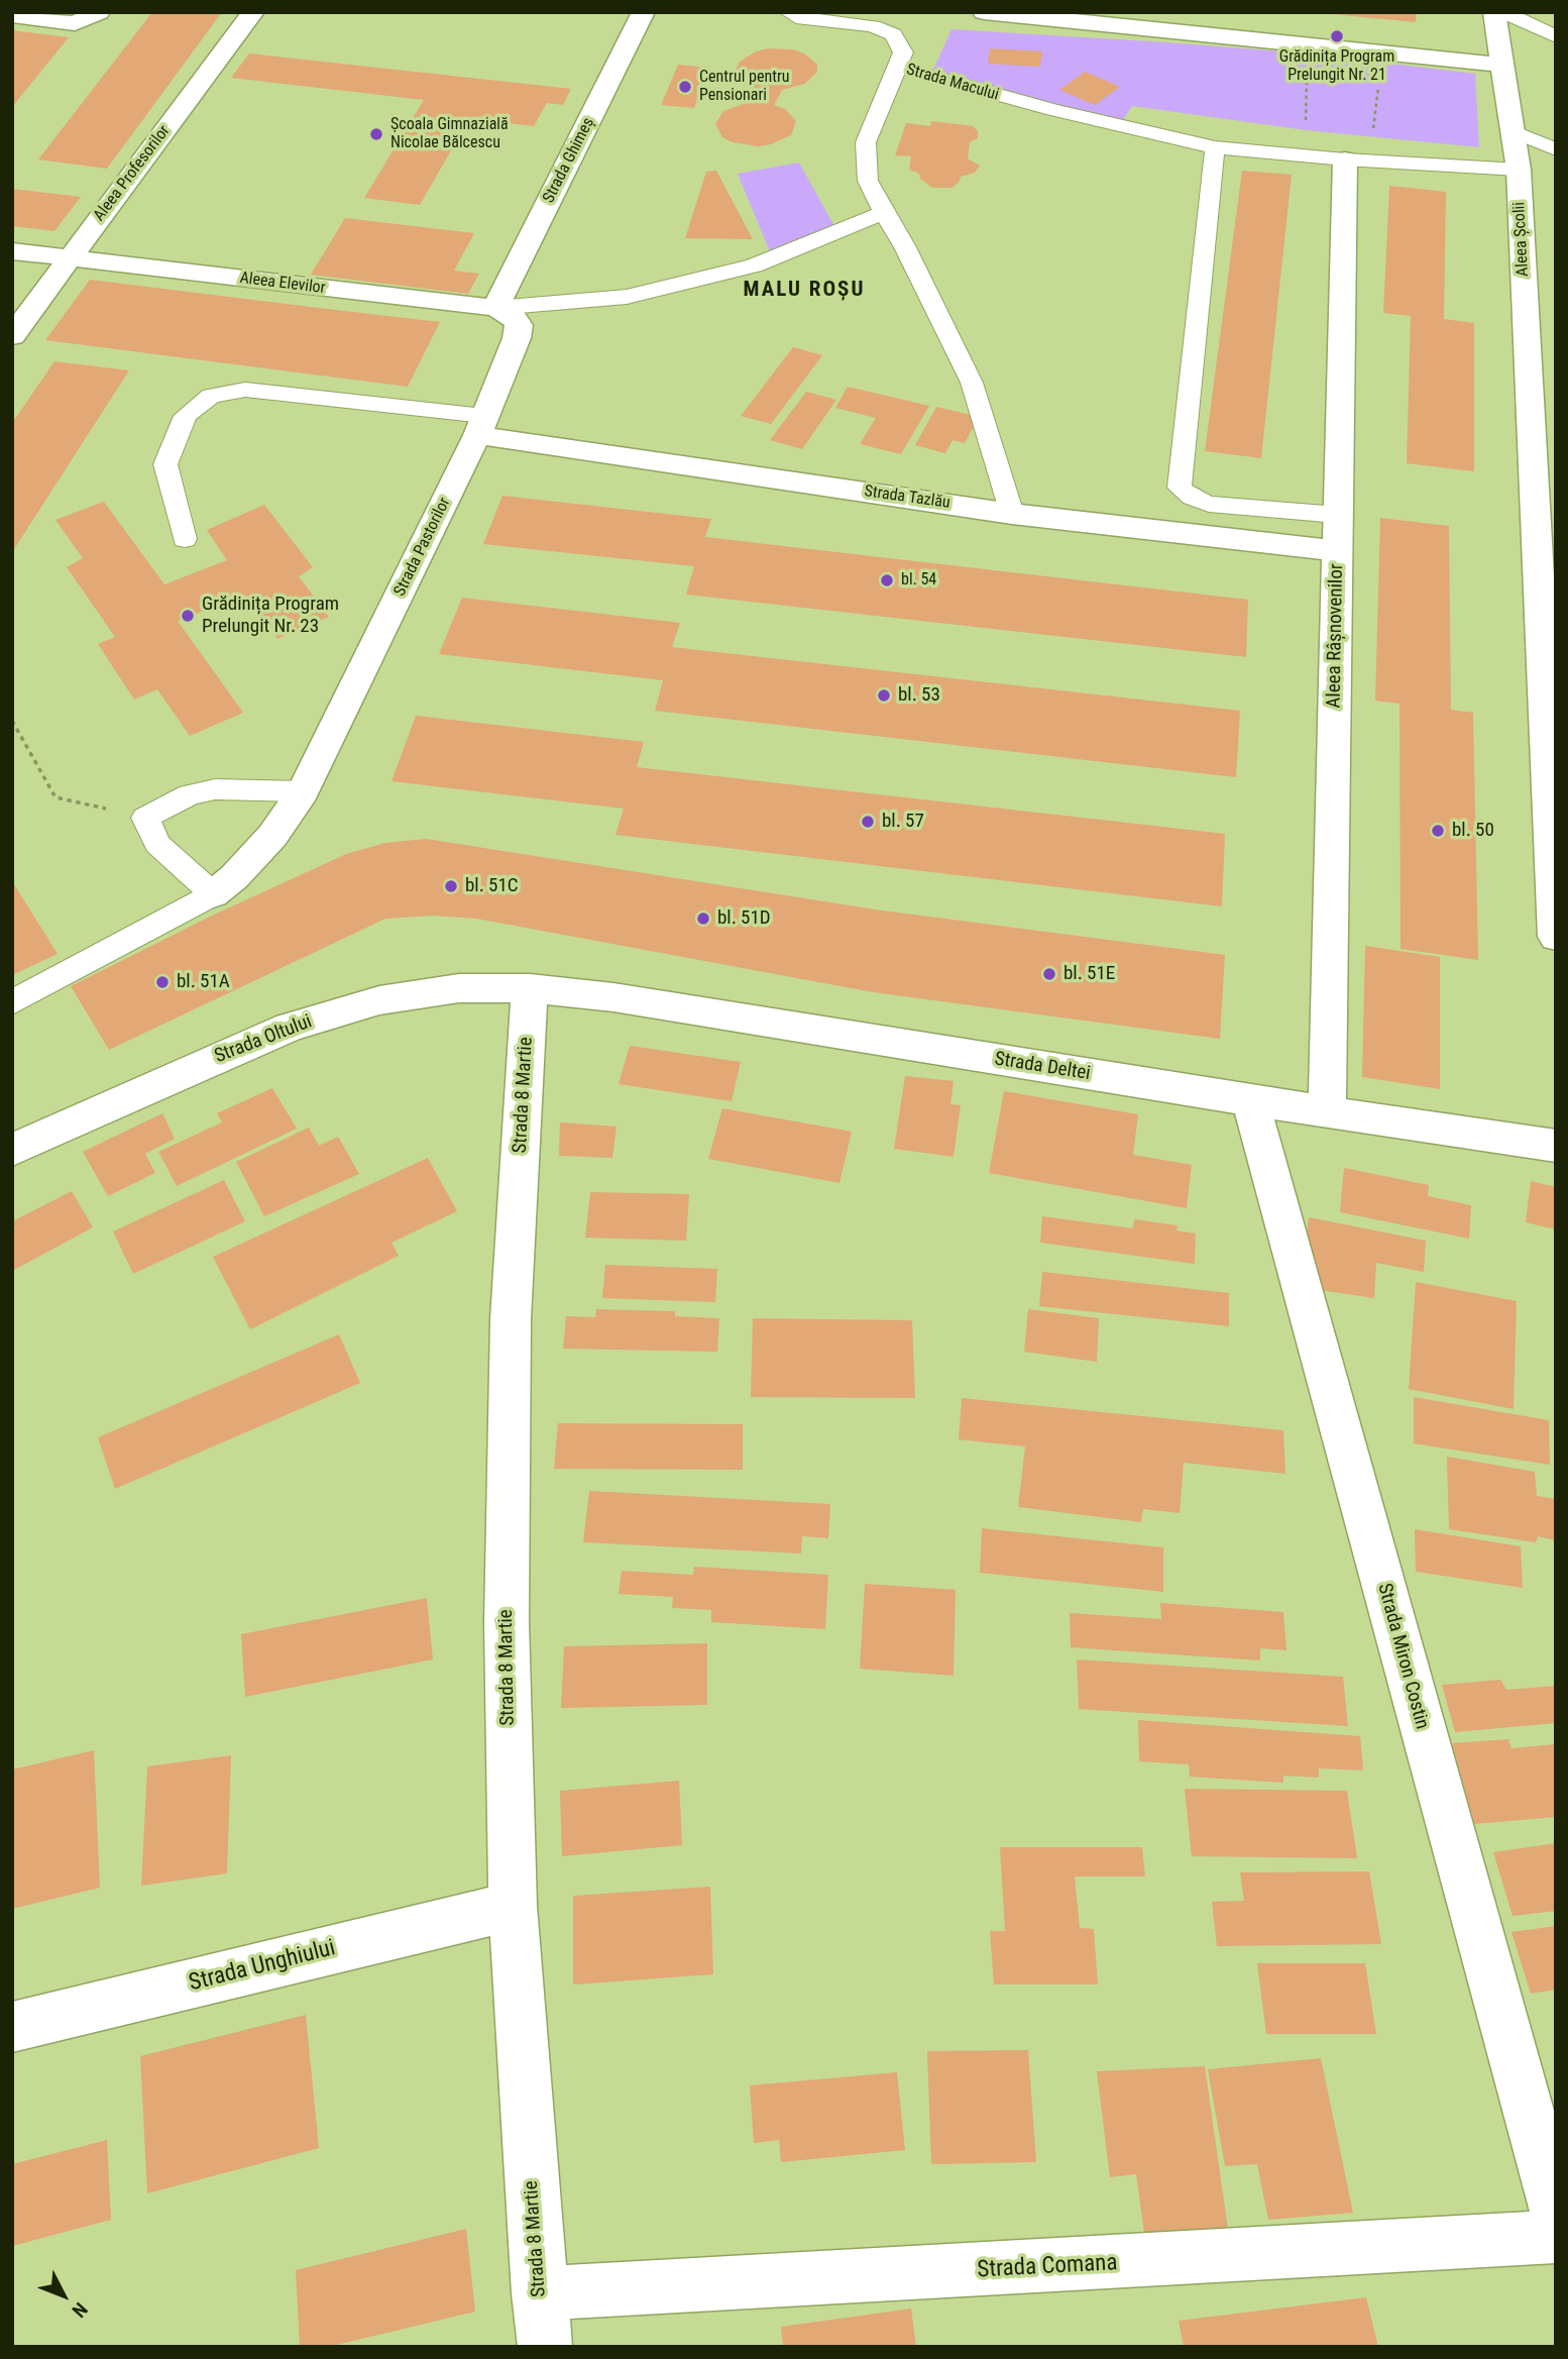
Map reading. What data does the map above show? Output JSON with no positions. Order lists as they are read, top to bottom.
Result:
{
  "streets": {
    "street": [
      "Strada Ghimeș",
      "Aleea Profesorilor",
      "Aleea Școlii",
      "Aleea Elevilor",
      "Strada Tazlău",
      "Strada Pastorilor",
      "Aleea Râșnovenilor",
      "Strada Oltului",
      "Strada Deltei",
      "Strada 8 Martie",
      "Strada Miron Costin",
      "Strada Unghiului",
      "Strada Comana"
    ],
    "lane": ["Strada Macului"]
  },
  "crossings": [
    ["Strada Macului", "Aleea Școlii"],
    ["Strada Macului", "Strada Tazlău"],
    ["Strada Macului", "Aleea Râșnovenilor"],
    ["Strada Ghimeș", "Aleea Elevilor"],
    ["Strada Ghimeș", "Strada Pastorilor"],
    ["Aleea Profesorilor", "Aleea Elevilor"],
    ["Aleea Elevilor", "Strada Pastorilor"],
    ["Strada Tazlău", "Strada Pastorilor"],
    ["Strada Tazlău", "Aleea Râșnovenilor"],
    ["Aleea Râșnovenilor", "Strada Deltei"],
    ["Strada Oltului", "Strada Deltei"],
    ["Strada Oltului", "Strada 8 Martie"],
    ["Strada Deltei", "Strada 8 Martie"],
    ["Strada Deltei", "Strada Miron Costin"],
    ["Strada 8 Martie", "Strada Unghiului"],
    ["Strada 8 Martie", "Strada Comana"]
  ],
  "districts": ["MALU ROȘU"],
  "places": [
    "Grădinița Program Prelungit Nr. 21",
    "Centrul pentru Pensionari",
    "Școala Gimnazială Nicolae Bălcescu",
    "bl. 54",
    "Grădinița Program Prelungit Nr. 23",
    "bl. 53",
    "bl. 57",
    "bl. 50",
    "bl. 51C",
    "bl. 51D",
    "bl. 51E",
    "bl. 51A"
  ],
  "north": "bottom right"
}
